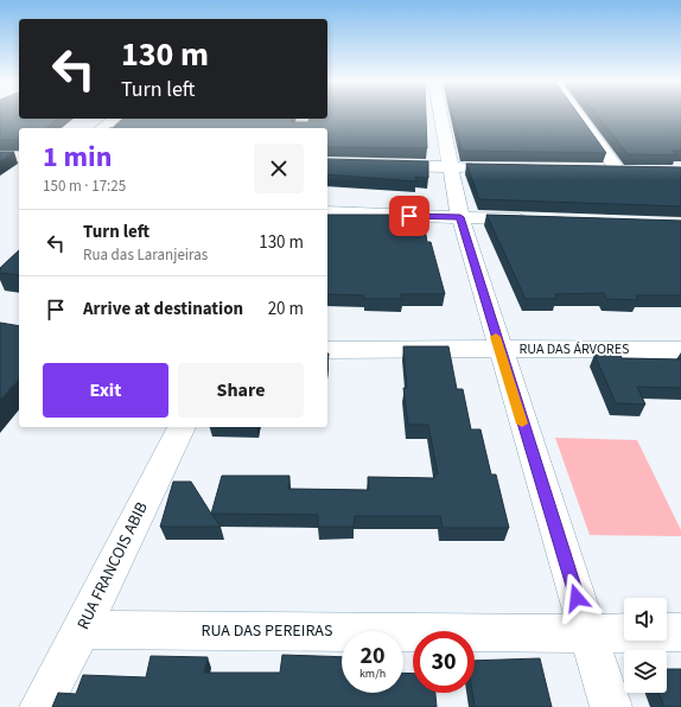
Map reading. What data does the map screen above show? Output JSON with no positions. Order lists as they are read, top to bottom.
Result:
{
  "streets": {
    "street": ["RUA DAS ÁRVORES", "RUA FRANCOIS ABIB", "RUA DAS PEREIRAS"]
  },
  "crossings": [
    ["RUA FRANCOIS ABIB", "RUA DAS PEREIRAS"]
  ],
  "page": {
    "turn": ["130 m", "Turn left"],
    "heading": ["1 min", "150 m · 17:25"],
    "list": [
      {
        "name": "Turn left",
        "note": "Rua das Laranjeiras",
        "value": "130 m"
      },
      {
        "name": "Arrive at destination",
        "value": "20 m"
      }
    ],
    "buttons": ["Exit", "Share"],
    "speed": "20 km/h",
    "limit": "30"
  }
}
